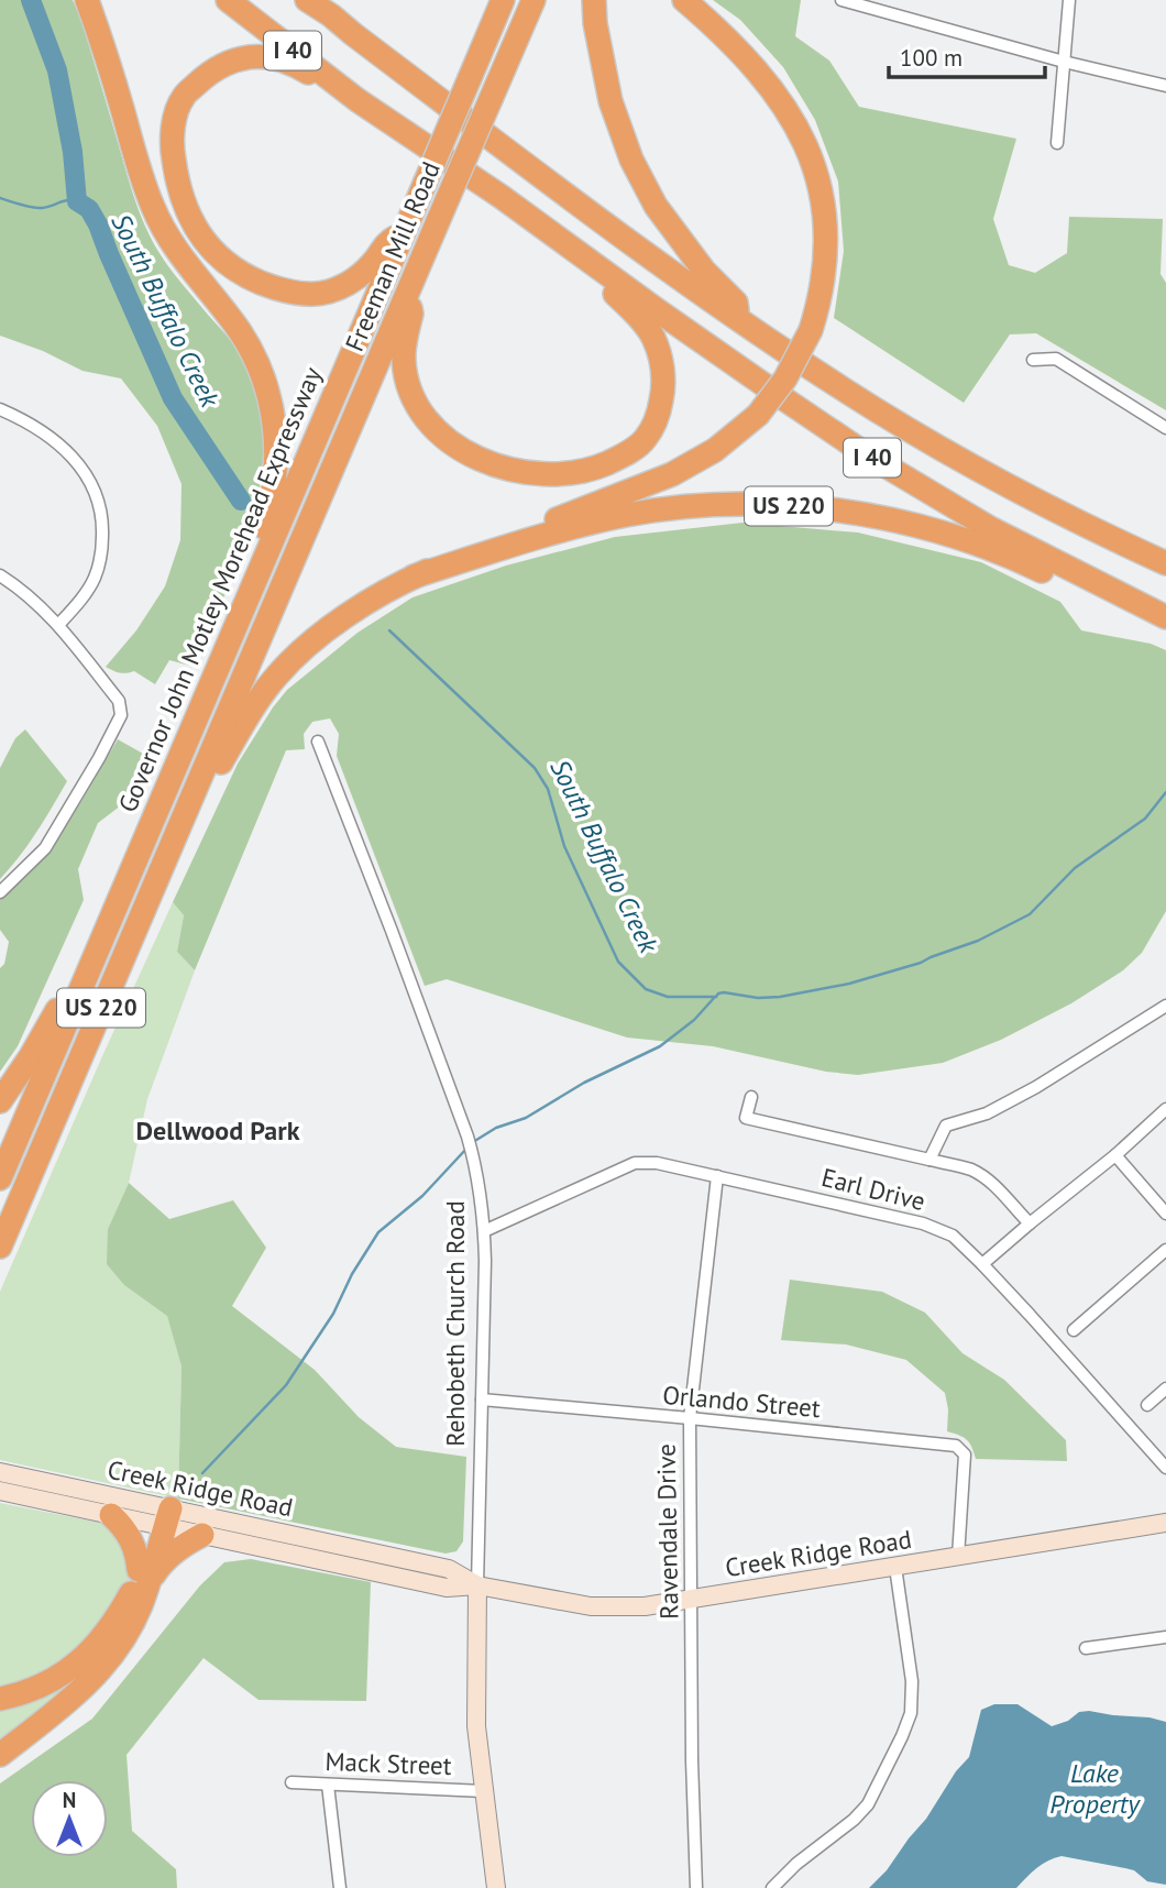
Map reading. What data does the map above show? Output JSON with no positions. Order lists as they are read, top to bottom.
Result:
{
  "streets": {
    "highway": [
      "I 40",
      "Freeman Mill Road",
      "US 220",
      "Governor John Motley Morehead Expressway"
    ],
    "main road": ["Rehobeth Church Road", "Creek Ridge Road"],
    "street": [
      "Earl Drive",
      "Orlando Street",
      "Ravendale Drive",
      "Mack Street"
    ]
  },
  "crossings": [
    ["I 40", "US 220"],
    ["Freeman Mill Road", "US 220"],
    ["Earl Drive", "Rehobeth Church Road"],
    ["Earl Drive", "Ravendale Drive"],
    ["Rehobeth Church Road", "Orlando Street"],
    ["Rehobeth Church Road", "Creek Ridge Road"],
    ["Rehobeth Church Road", "Mack Street"],
    ["Orlando Street", "Creek Ridge Road"],
    ["Orlando Street", "Ravendale Drive"],
    ["Creek Ridge Road", "Ravendale Drive"]
  ],
  "districts": ["Dellwood Park"],
  "water": ["South Buffalo Creek", "Lake Property"],
  "scale_bar": "100 m",
  "north": "top"
}
